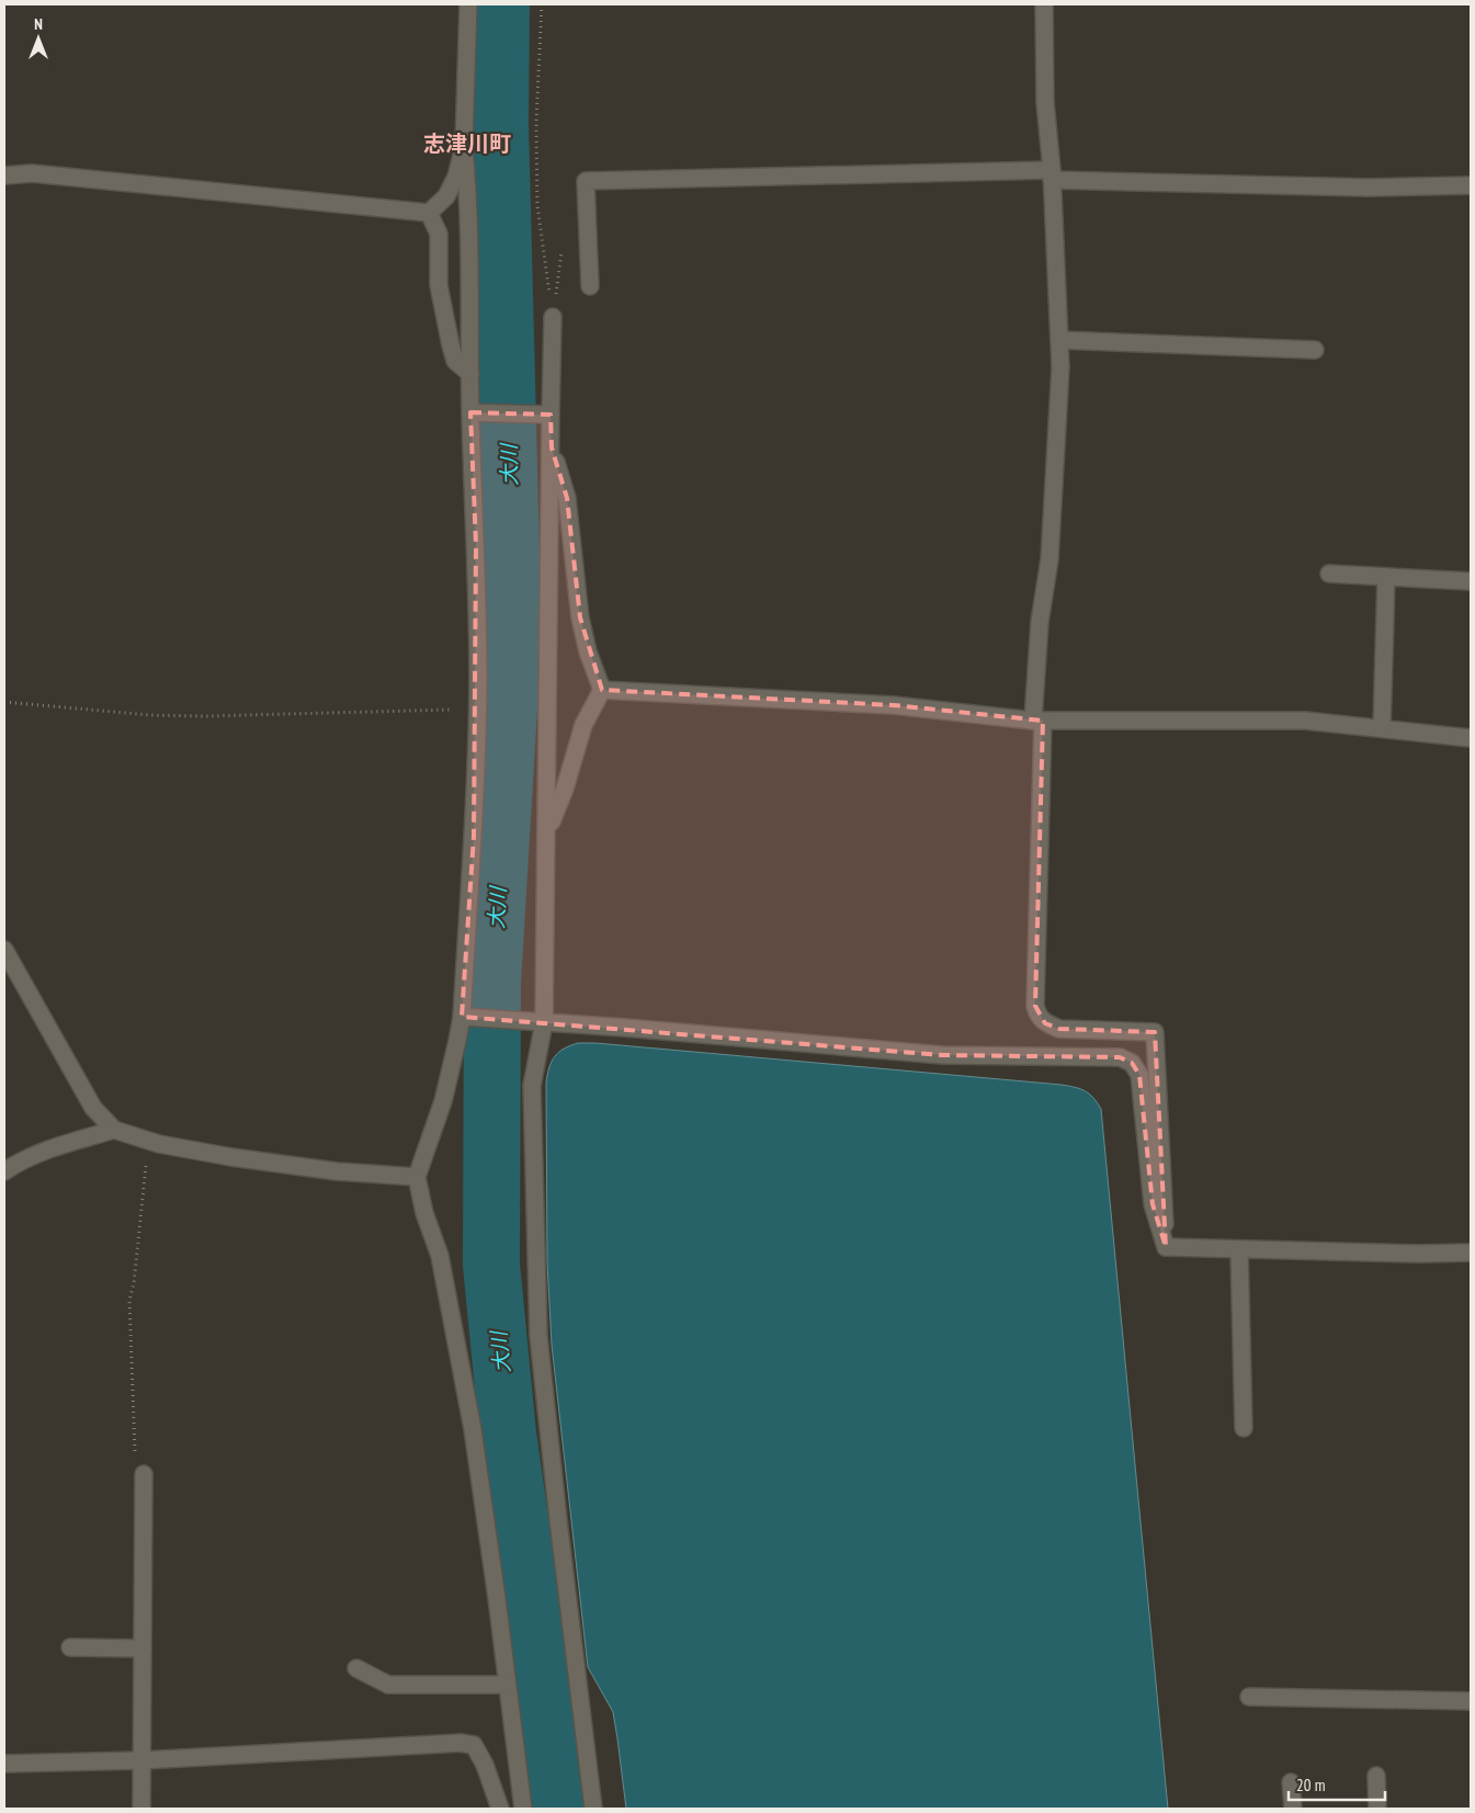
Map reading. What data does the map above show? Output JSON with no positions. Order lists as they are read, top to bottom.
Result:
{
  "districts": ["志津川町"],
  "water": ["大川"],
  "scale_bar": "20 m",
  "north": "top"
}
